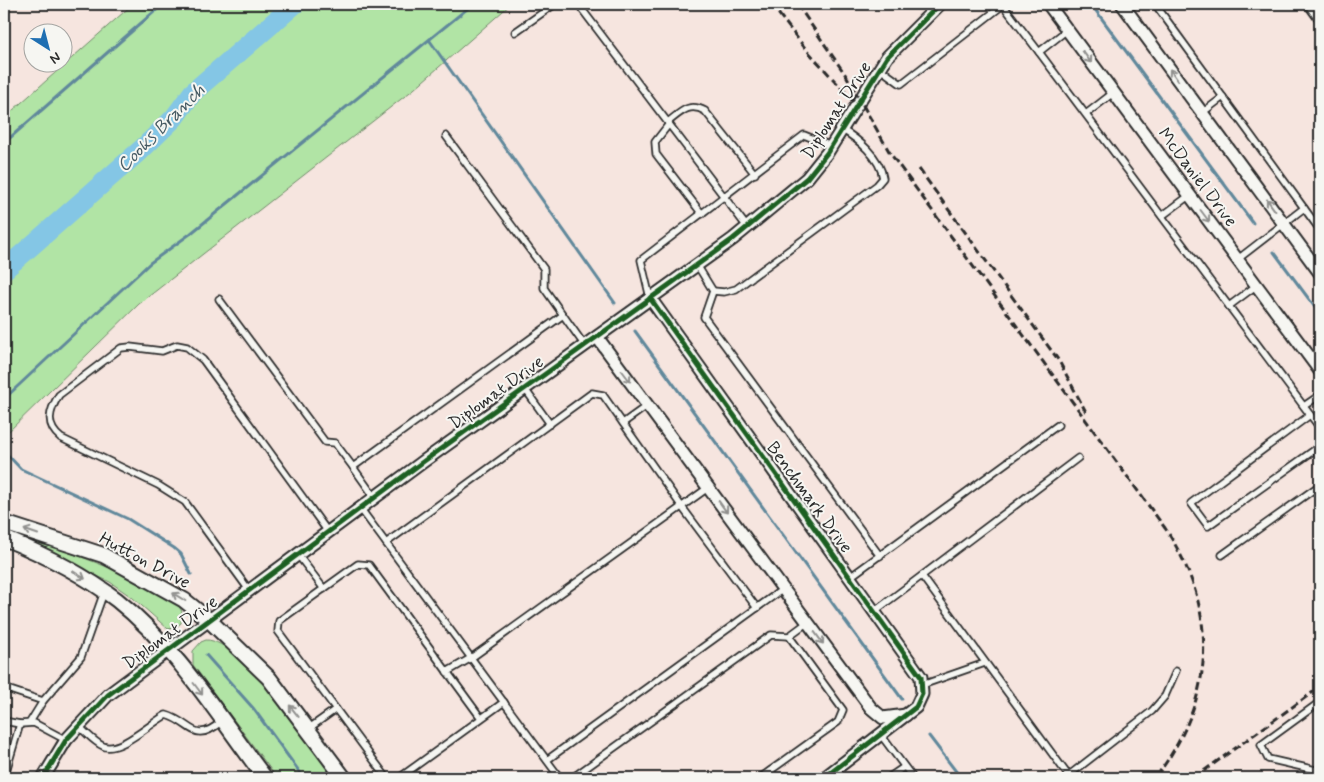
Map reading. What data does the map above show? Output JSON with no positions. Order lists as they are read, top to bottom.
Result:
{
  "streets": {
    "street": [
      "Diplomat Drive",
      "McDaniel Drive",
      "Benchmark Drive",
      "Hutton Drive"
    ]
  },
  "crossings": [
    ["Diplomat Drive", "Benchmark Drive"],
    ["Diplomat Drive", "Hutton Drive"]
  ],
  "water": ["Cooks Branch"],
  "north": "bottom right"
}
